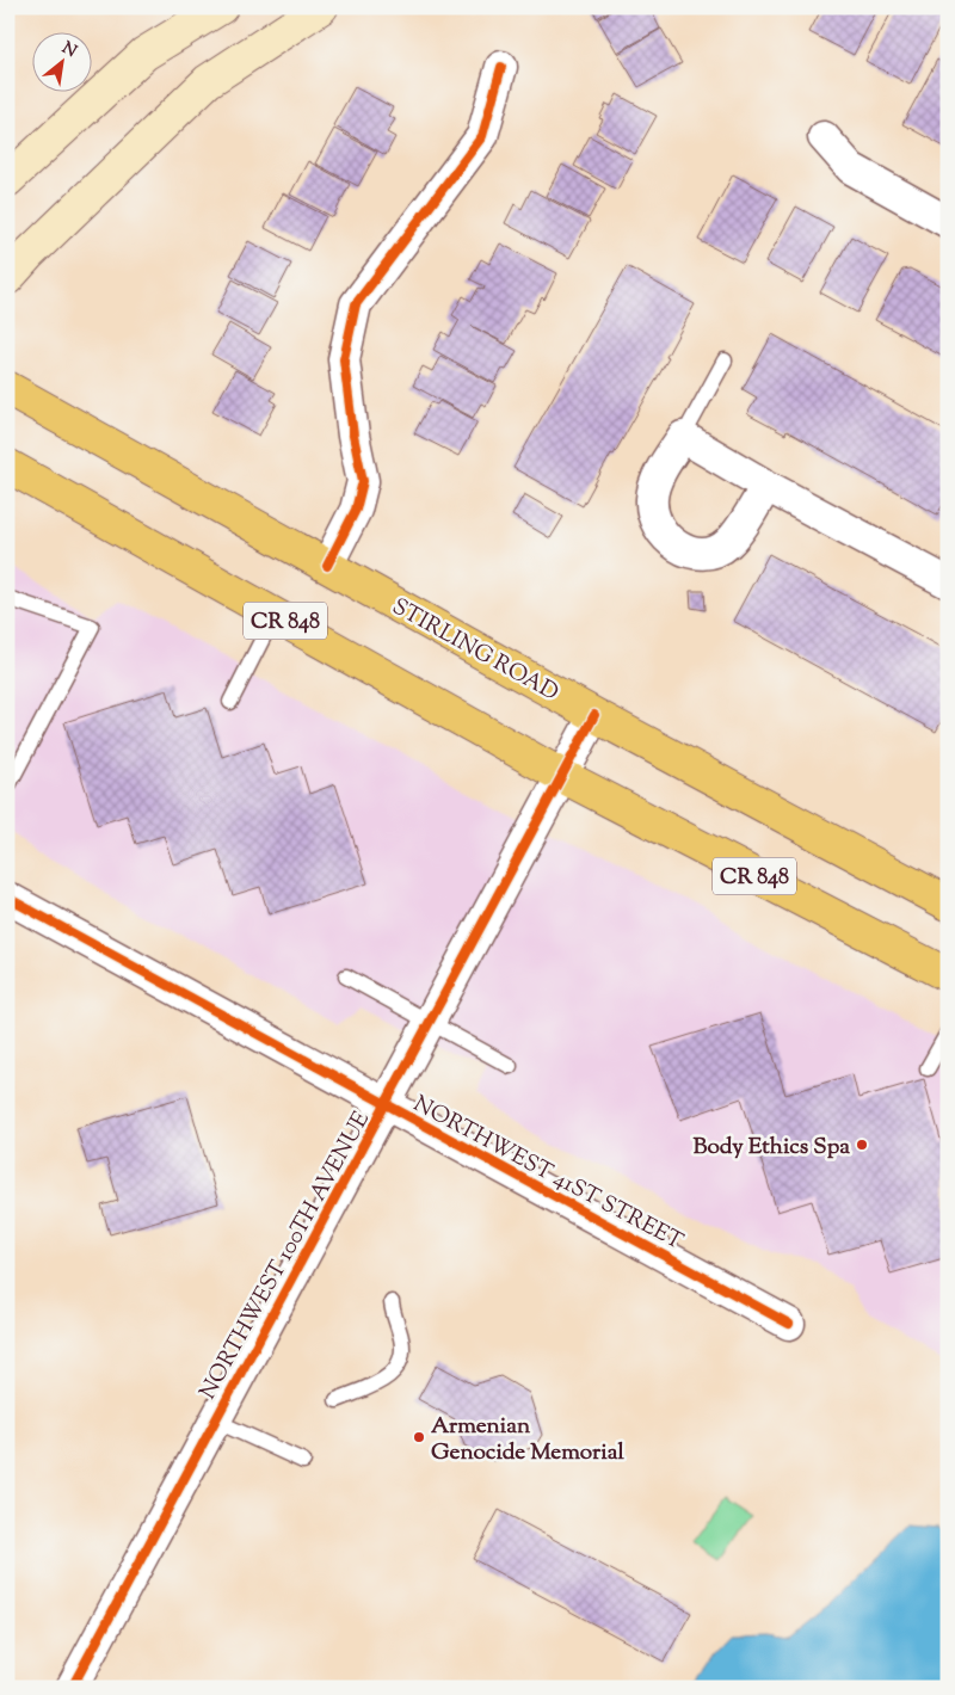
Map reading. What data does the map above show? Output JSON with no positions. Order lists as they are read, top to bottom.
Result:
{
  "streets": {
    "main road": ["CR 848", "STIRLING ROAD"],
    "street": ["NORTHWEST 41ST STREET", "NORTHWEST 100TH AVENUE"]
  },
  "crossings": [
    ["CR 848", "NORTHWEST 100TH AVENUE"],
    ["STIRLING ROAD", "NORTHWEST 100TH AVENUE"],
    ["NORTHWEST 41ST STREET", "NORTHWEST 100TH AVENUE"]
  ],
  "places": ["Body Ethics Spa", "Armenian Genocide Memorial"],
  "north": "top right"
}
